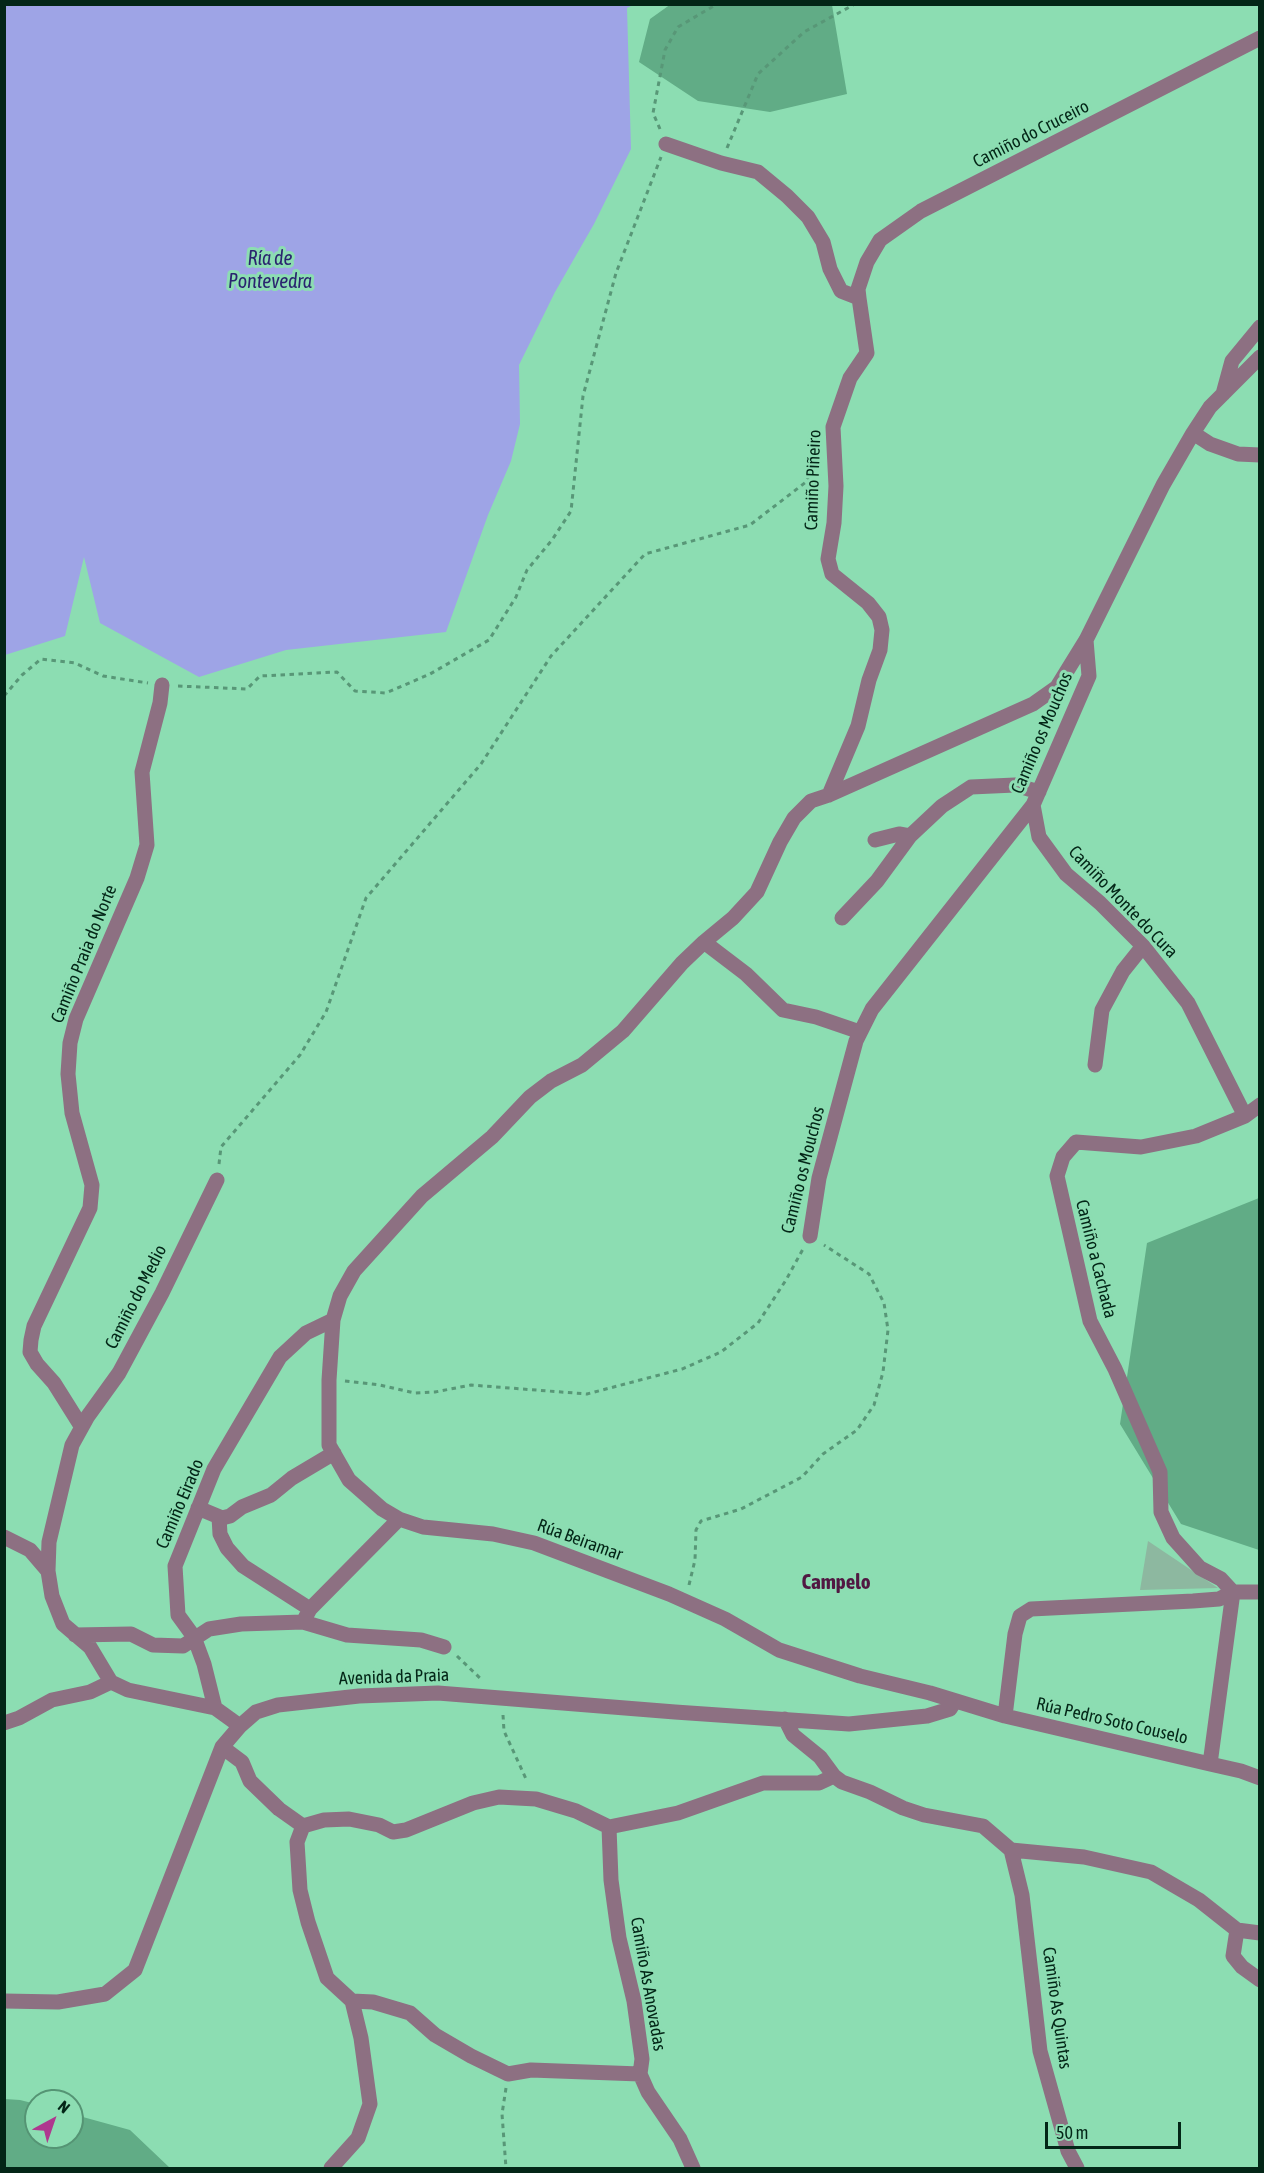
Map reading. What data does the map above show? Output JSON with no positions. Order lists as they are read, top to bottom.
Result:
{
  "streets": {
    "street": [
      "Camiño do Cruceiro",
      "Camiño Piñeiro",
      "Camiño os Mouchos",
      "Camiño Monte do Cura",
      "Camiño Praia do Norte",
      "Camiño a Cachada",
      "Camiño do Medio",
      "Camiño Eirado",
      "Rúa Beiramar",
      "Avenida da Praia",
      "Rúa Pedro Soto Couselo",
      "Camiño As Anovadas",
      "Camiño As Quintas"
    ]
  },
  "crossings": [
    ["Camiño do Cruceiro", "Camiño Piñeiro"],
    ["Camiño Piñeiro", "Rúa Beiramar"],
    ["Camiño os Mouchos", "Camiño Monte do Cura"],
    ["Camiño os Mouchos", "Rúa Beiramar"],
    ["Camiño Monte do Cura", "Camiño a Cachada"],
    ["Camiño Praia do Norte", "Camiño do Medio"],
    ["Camiño Eirado", "Rúa Beiramar"],
    ["Rúa Beiramar", "Avenida da Praia"],
    ["Rúa Beiramar", "Rúa Pedro Soto Couselo"],
    ["Avenida da Praia", "Rúa Pedro Soto Couselo"]
  ],
  "districts": ["Campelo"],
  "water": ["Ría de Pontevedra"],
  "scale_bar": "50 m",
  "north": "top right"
}
